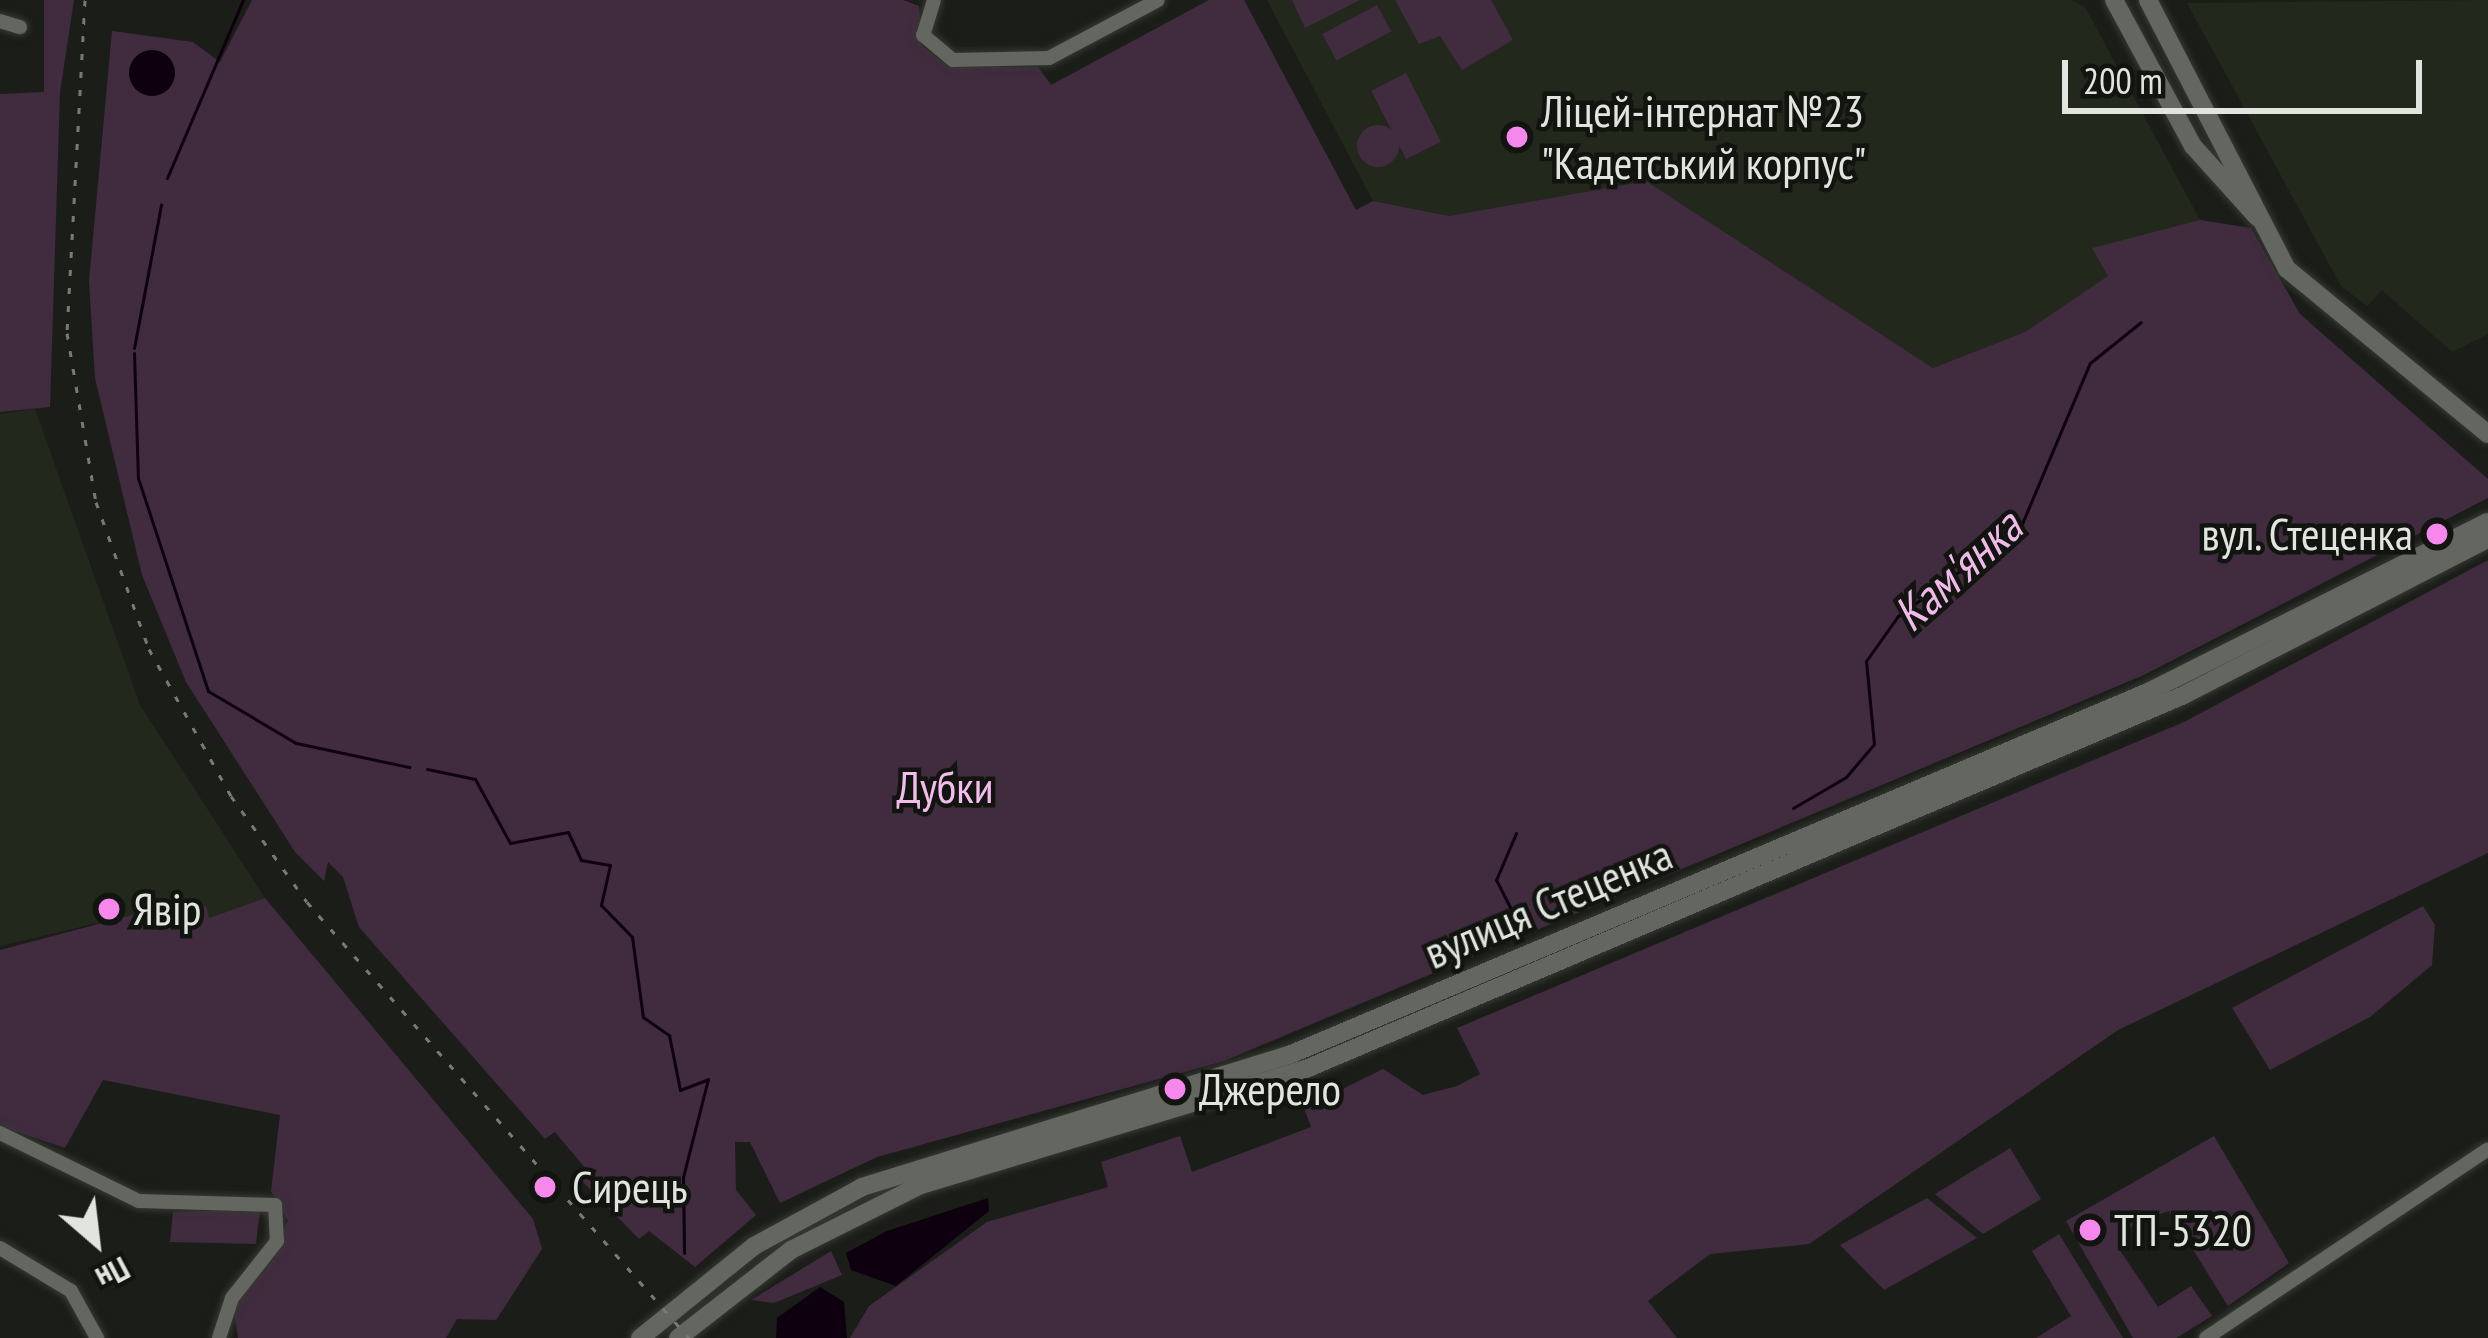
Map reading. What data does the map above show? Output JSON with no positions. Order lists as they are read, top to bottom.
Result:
{
  "streets": {
    "main road": ["вулиця Стеценка"]
  },
  "water": ["Кам'янка"],
  "parks": ["Дубки"],
  "places": [
    "Ліцей-інтернат №23 \"Кадетський корпус\"",
    "вул. Стеценка",
    "Явір",
    "Джерело",
    "Сирець",
    "ТП-5320"
  ],
  "scale_bar": "200 m",
  "north": "bottom right"
}
